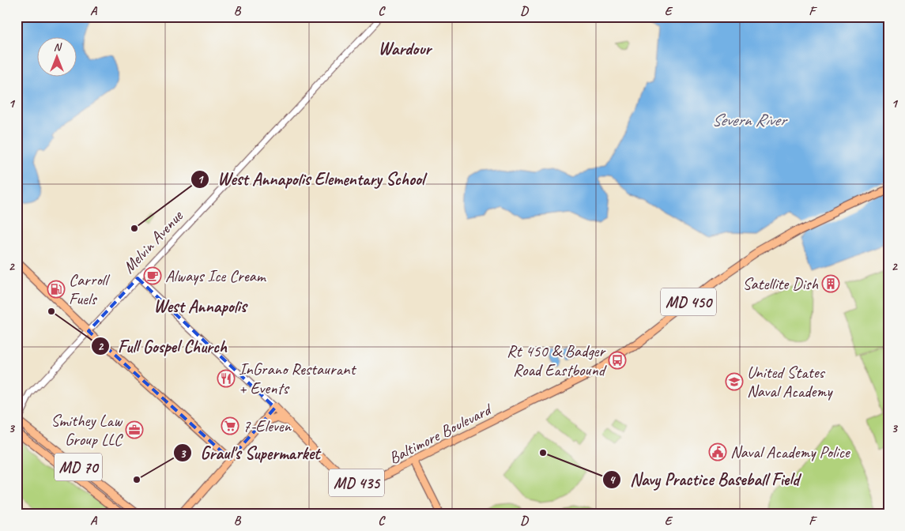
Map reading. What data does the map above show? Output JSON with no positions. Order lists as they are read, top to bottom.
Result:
{
  "streets": {
    "main road": [
      "MD 450",
      "Baltimore Boulevard",
      "MD 70",
      "MD 435"
    ],
    "street": ["Melvin Avenue"]
  },
  "crossings": [
    ["Melvin Avenue", "MD 70"]
  ],
  "districts": ["Wardour", "West Annapolis"],
  "water": ["Severn River"],
  "places": {
    "other": [
      "West Annapolis Elementary School",
      "Full Gospel Church",
      "Navy Practice Baseball Field",
      "Graul's Supermarket"
    ],
    "cafe": ["Always Ice Cream"],
    "building": ["Satellite Dish"],
    "fuel station": ["Carroll Fuels"],
    "bus stop": ["Rt 450 & Badger Road Eastbound"],
    "restaurant": ["InGrano Restaurant + Events"],
    "school or university": ["United States Naval Academy"],
    "supermarket": ["7-Eleven"],
    "office": ["Smithey Law Group LLC"],
    "public building": ["Naval Academy Police"]
  },
  "north": "top",
  "grid": {
    "columns": [
      "A",
      "B",
      "C",
      "D",
      "E",
      "F"
    ],
    "rows": ["1", "2", "3"]
  }
}
